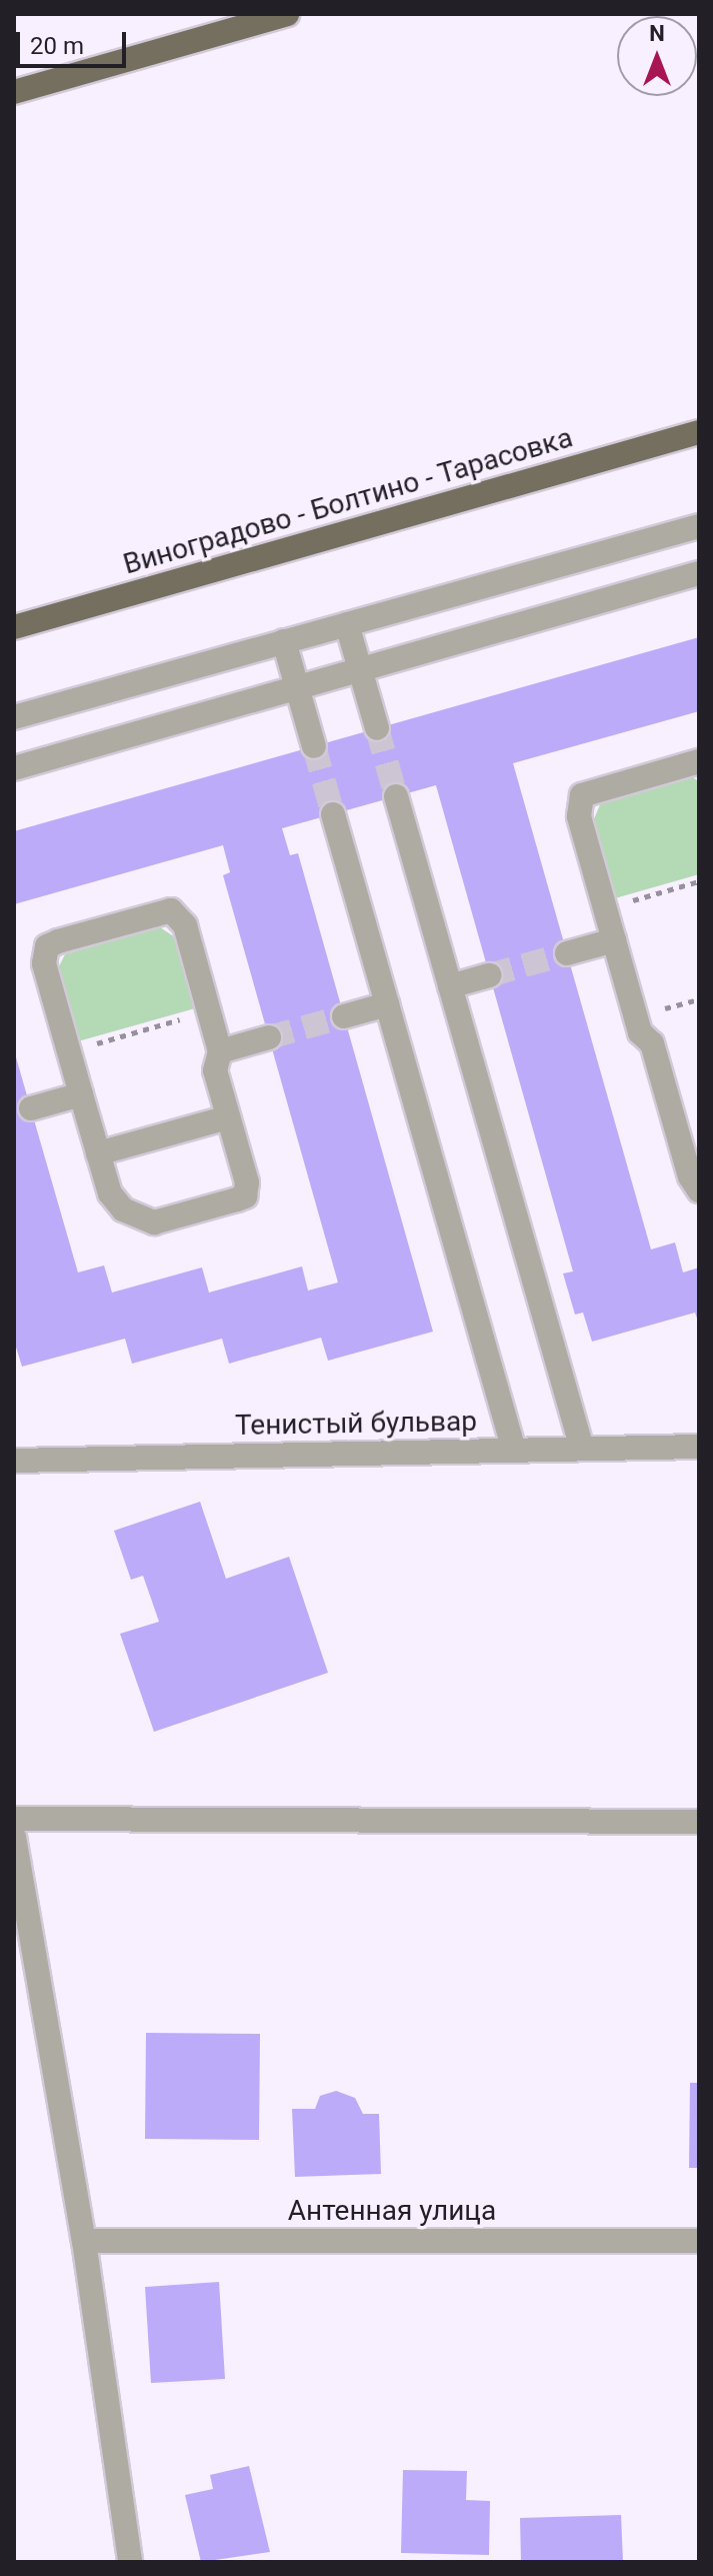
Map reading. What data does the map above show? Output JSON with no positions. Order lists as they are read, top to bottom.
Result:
{
  "streets": {
    "main road": ["Виноградово - Болтино - Тарасовка"],
    "street": ["Тенистый бульвар", "Антенная улица"]
  },
  "scale_bar": "20 m",
  "north": "top"
}
